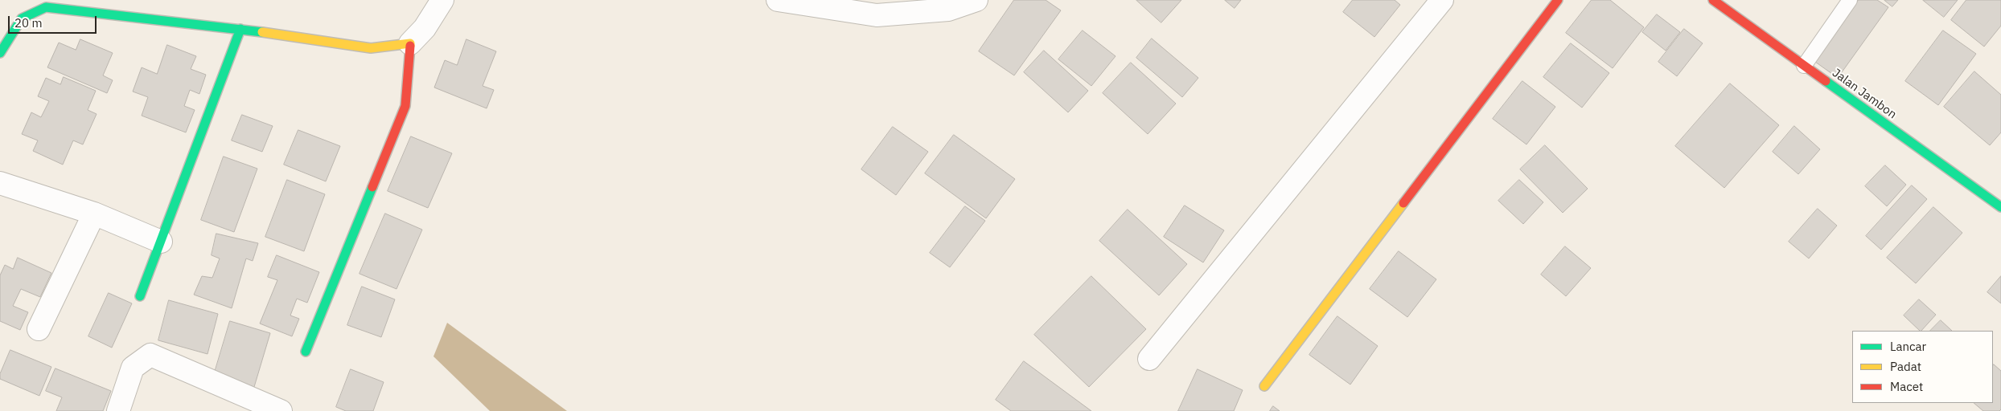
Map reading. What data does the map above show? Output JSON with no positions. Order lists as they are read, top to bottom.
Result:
{
  "streets": {
    "street": ["Jalan Jambon"]
  },
  "legend": ["Lancar", "Padat", "Macet"],
  "scale_bar": "20 m"
}
